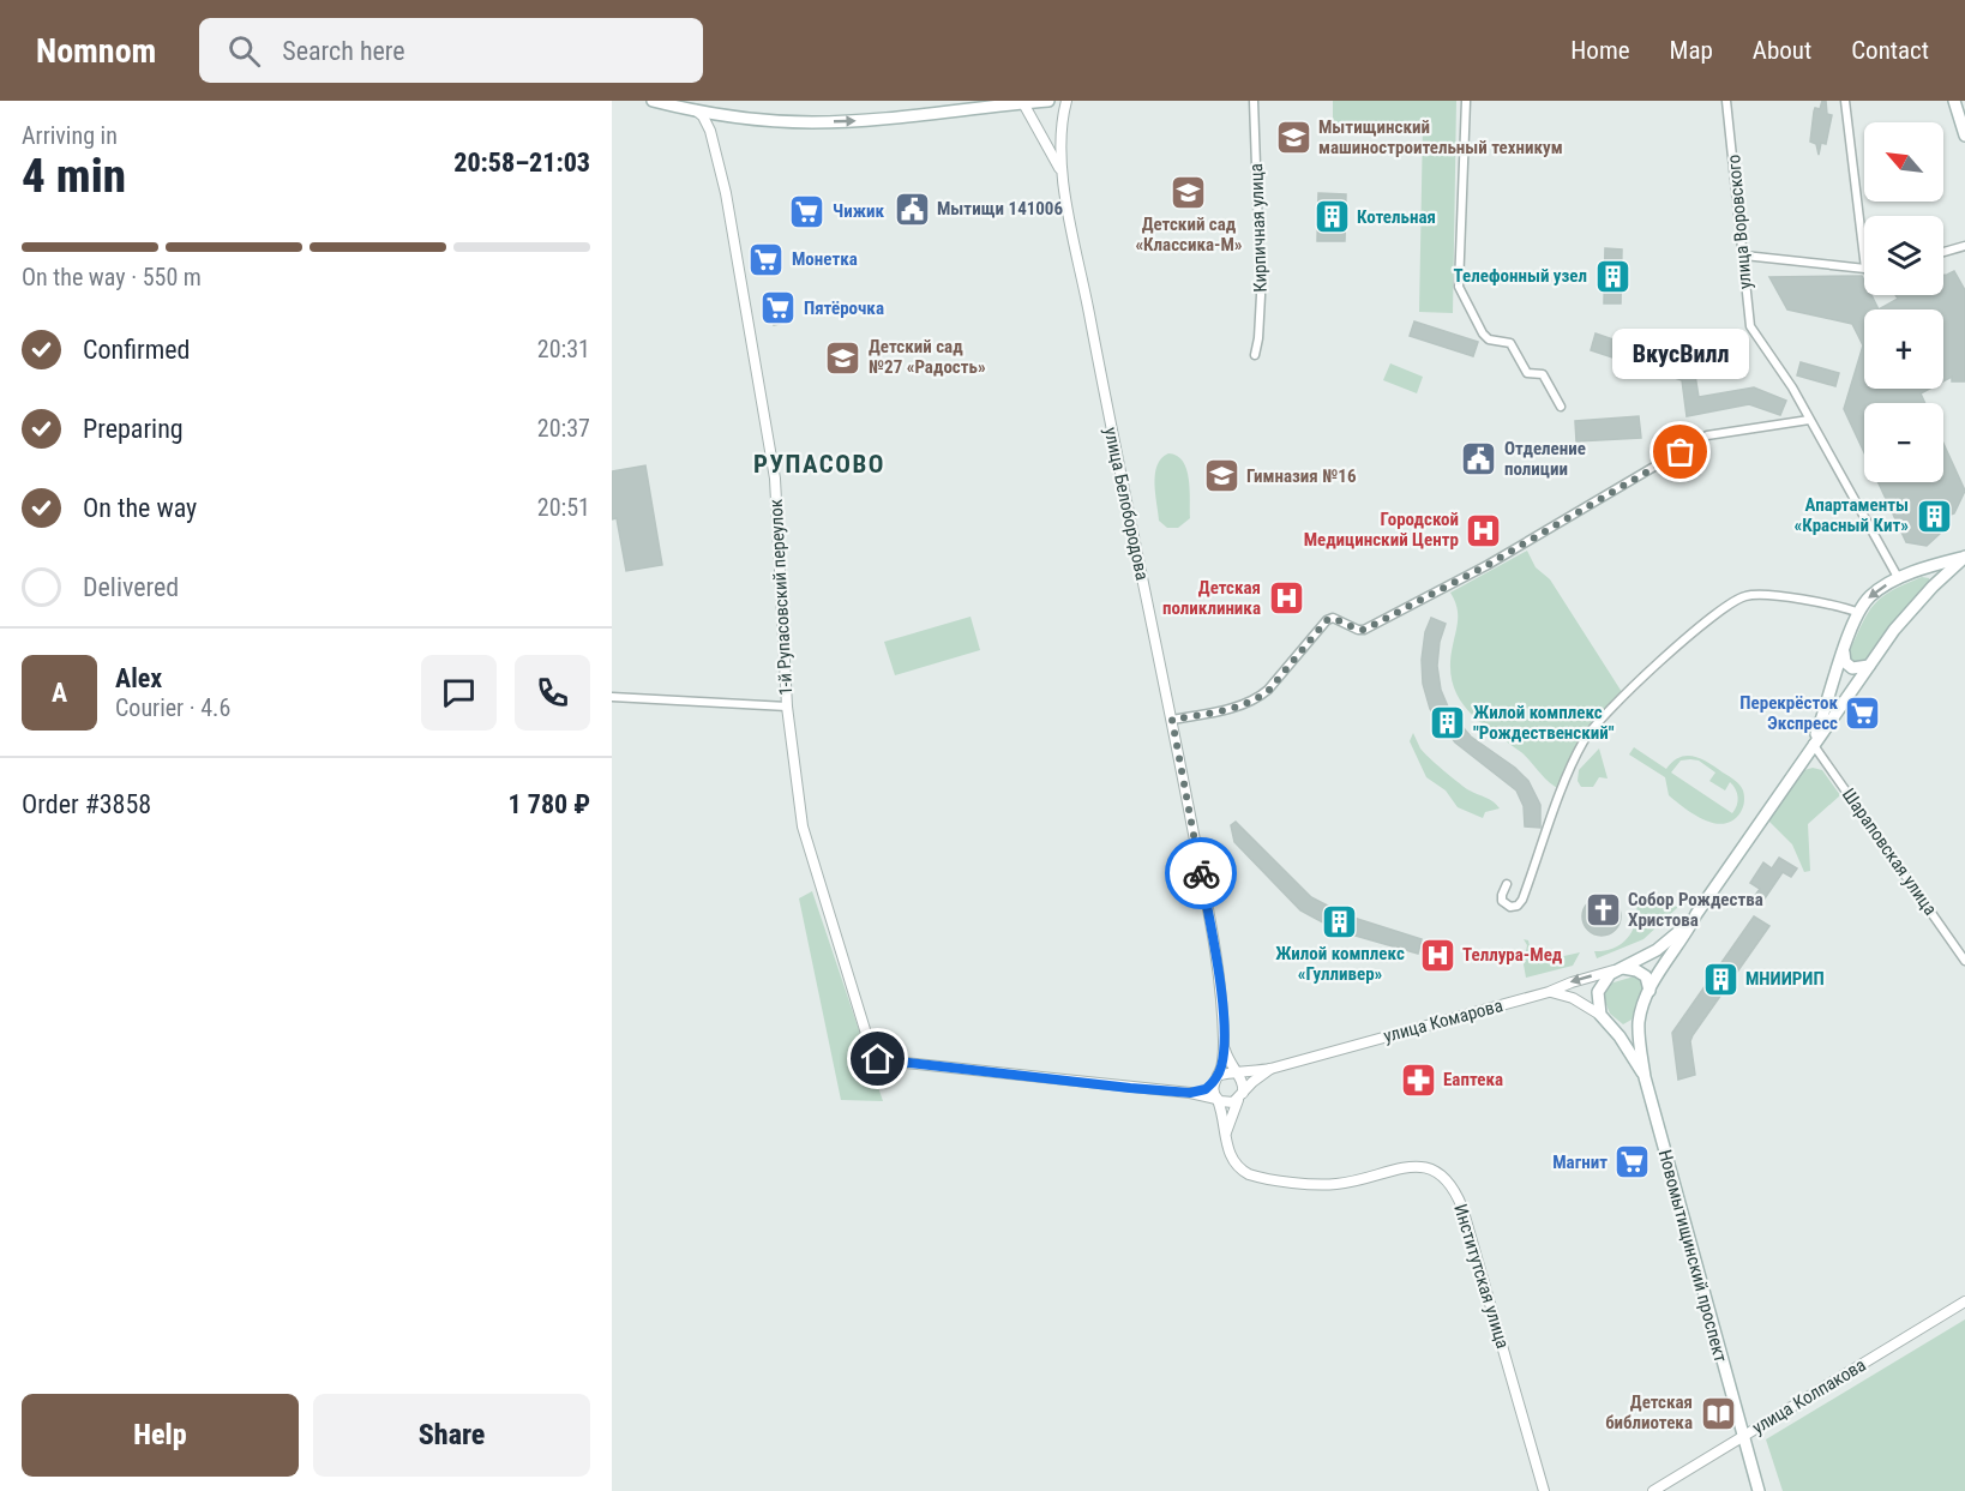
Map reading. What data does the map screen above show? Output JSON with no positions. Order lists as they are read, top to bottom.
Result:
{
  "streets": {
    "main road": ["Новомытищинский проспект"],
    "street": [
      "улица Воровского",
      "Кирпичная улица",
      "улица Белобородова",
      "1-й Рупасовский переулок",
      "Шараповская улица",
      "улица Комарова",
      "Институтская улица",
      "улица Колпакова"
    ]
  },
  "crossings": [
    ["улица Воровского", "Новомытищинский проспект"],
    ["улица Белобородова", "улица Комарова"],
    ["улица Белобородова", "Институтская улица"],
    ["Шараповская улица", "Новомытищинский проспект"],
    ["улица Комарова", "Новомытищинский проспект"],
    ["улица Комарова", "Институтская улица"],
    ["Новомытищинский проспект", "улица Колпакова"]
  ],
  "districts": ["РУПАСОВО"],
  "places": {
    "school or university": [
      "Мытищинский машиностроительный техникум",
      "Детский сад «Классика-М»",
      "Детский сад №27 «Радость»",
      "Гимназия №16"
    ],
    "public building": ["Мытищи 141006", "Отделение полиции"],
    "supermarket": [
      "Чижик",
      "Монетка",
      "Пятёрочка",
      "Перекрёсток Экспресс",
      "Магнит"
    ],
    "building": [
      "Котельная",
      "Телефонный узел",
      "Апартаменты «Красный Кит»",
      "Жилой комплекс \"Рождественский\"",
      "Жилой комплекс «Гулливер»",
      "МНИИРИП"
    ],
    "other": ["ВкусВилл"],
    "hospital": ["Городской Медицинский Центр", "Детская поликлиника", "Теллура-Мед"],
    "church": ["Собор Рождества Христова"],
    "pharmacy": ["Еаптека"],
    "library": ["Детская библиотека"]
  },
  "north": "top left",
  "page": {
    "header": "Nomnom",
    "search": "Search here",
    "nav": [
      "Home",
      "Map",
      "About",
      "Contact"
    ],
    "heading": ["4 min", "Arriving in", "20:58–21:03"],
    "panel": [
      "Alex",
      "Courier · 4.6",
      "Order #3858",
      "1 780 ₽"
    ],
    "map_buttons": ["+", "−"],
    "bar": "On the way · 550 m",
    "list": [
      ["Confirmed", "20:31"],
      ["Preparing", "20:37"],
      ["On the way", "20:51"],
      "Delivered"
    ],
    "bubble": "ВкусВилл",
    "round": "A",
    "buttons": ["Help", "Share"]
  }
}
